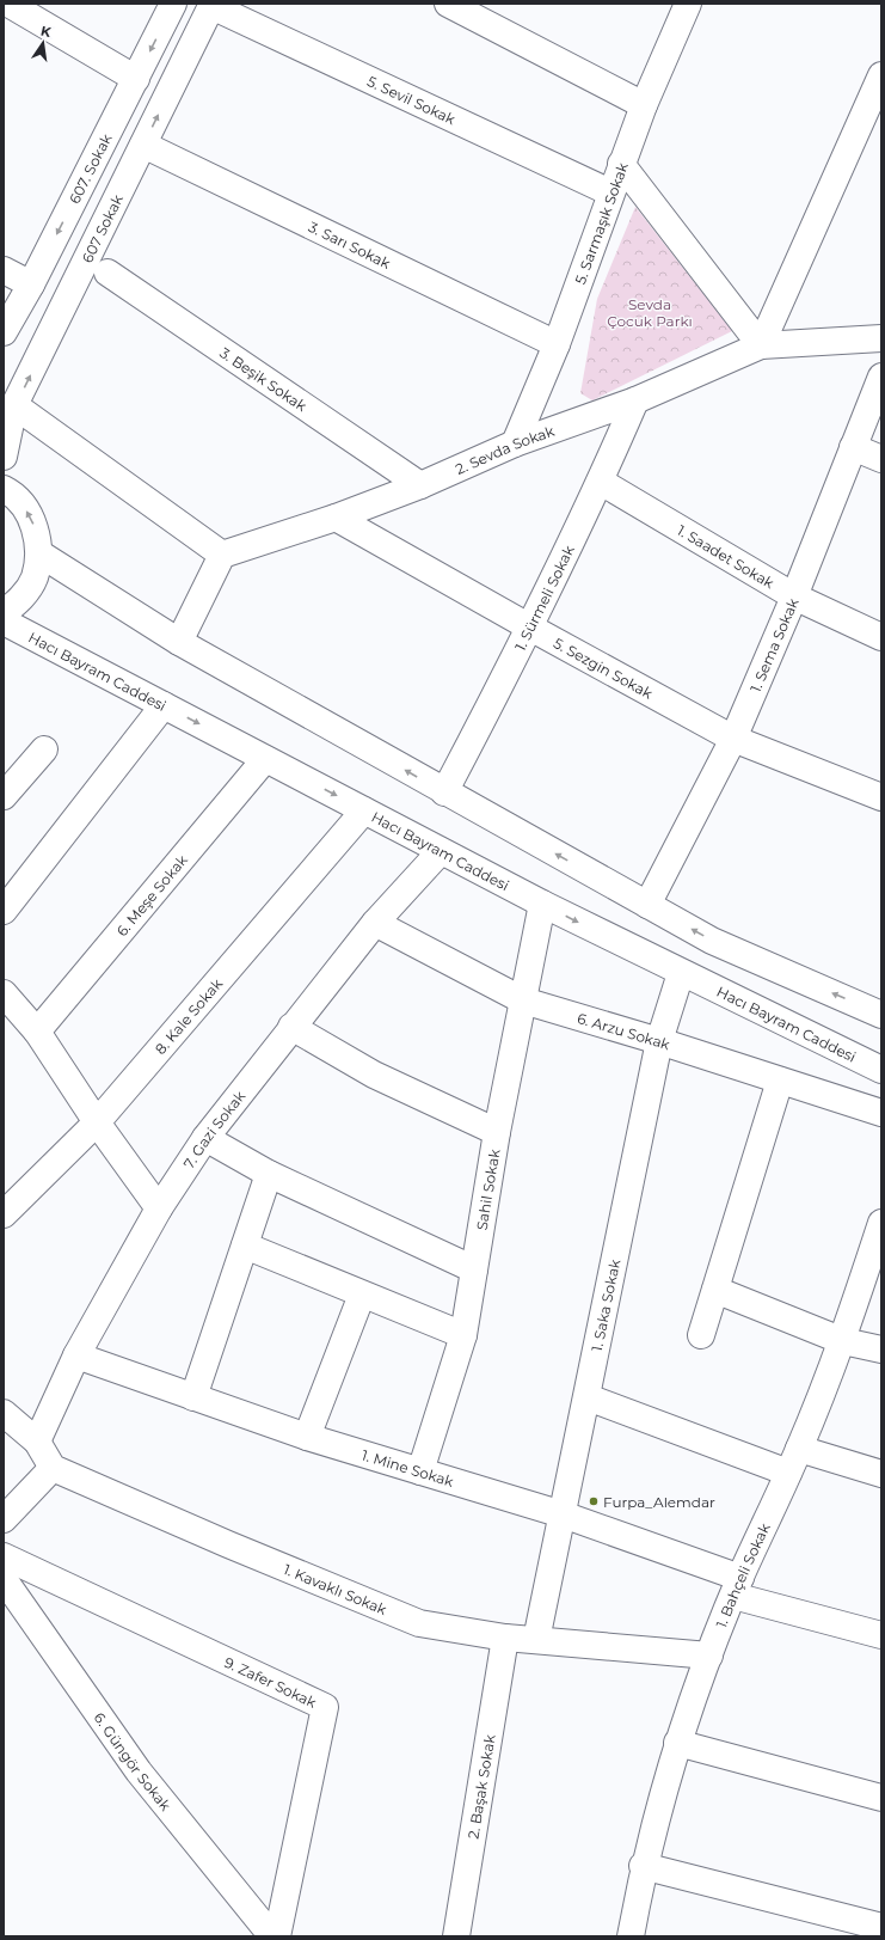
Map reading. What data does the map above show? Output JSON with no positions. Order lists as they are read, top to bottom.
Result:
{
  "streets": {
    "street": [
      "5. Sevil Sokak",
      "607. Sokak",
      "5. Sarmaşık Sokak",
      "607 Sokak",
      "3. Sarı Sokak",
      "3. Beşik Sokak",
      "2. Sevda Sokak",
      "1. Saadet Sokak",
      "1. Sürmeli Sokak",
      "1. Sema Sokak",
      "5. Sezgin Sokak",
      "Hacı Bayram Caddesi",
      "6. Meşe Sokak",
      "8. Kale Sokak",
      "6. Arzu Sokak",
      "7. Gazi Sokak",
      "Sahil Sokak",
      "1. Saka Sokak",
      "1. Mine Sokak",
      "1. Bahçeli Sokak",
      "1. Kavaklı Sokak",
      "9. Zafer Sokak",
      "6. Güngör Sokak",
      "2. Başak Sokak"
    ]
  },
  "crossings": [
    ["5. Sevil Sokak", "5. Sarmaşık Sokak"],
    ["5. Sevil Sokak", "607 Sokak"],
    ["5. Sarmaşık Sokak", "3. Sarı Sokak"],
    ["5. Sarmaşık Sokak", "2. Sevda Sokak"],
    ["607 Sokak", "3. Sarı Sokak"],
    ["3. Beşik Sokak", "2. Sevda Sokak"],
    ["2. Sevda Sokak", "1. Sürmeli Sokak"],
    ["2. Sevda Sokak", "5. Sezgin Sokak"],
    ["1. Saadet Sokak", "1. Sürmeli Sokak"],
    ["1. Saadet Sokak", "1. Sema Sokak"],
    ["1. Sürmeli Sokak", "5. Sezgin Sokak"],
    ["1. Sema Sokak", "5. Sezgin Sokak"],
    ["Hacı Bayram Caddesi", "6. Meşe Sokak"],
    ["Hacı Bayram Caddesi", "8. Kale Sokak"],
    ["Hacı Bayram Caddesi", "7. Gazi Sokak"],
    ["Hacı Bayram Caddesi", "Sahil Sokak"],
    ["Hacı Bayram Caddesi", "1. Saka Sokak"],
    ["6. Arzu Sokak", "7. Gazi Sokak"],
    ["6. Arzu Sokak", "Sahil Sokak"],
    ["6. Arzu Sokak", "1. Saka Sokak"],
    ["7. Gazi Sokak", "1. Mine Sokak"],
    ["Sahil Sokak", "1. Mine Sokak"],
    ["1. Saka Sokak", "1. Mine Sokak"],
    ["1. Saka Sokak", "1. Kavaklı Sokak"],
    ["1. Mine Sokak", "1. Bahçeli Sokak"],
    ["1. Bahçeli Sokak", "1. Kavaklı Sokak"],
    ["1. Kavaklı Sokak", "2. Başak Sokak"]
  ],
  "one_way": ["607. Sokak", "607 Sokak"],
  "parks": ["Sevda Çocuk Parkı"],
  "places": ["Furpa_Alemdar"],
  "north": "top"
}
